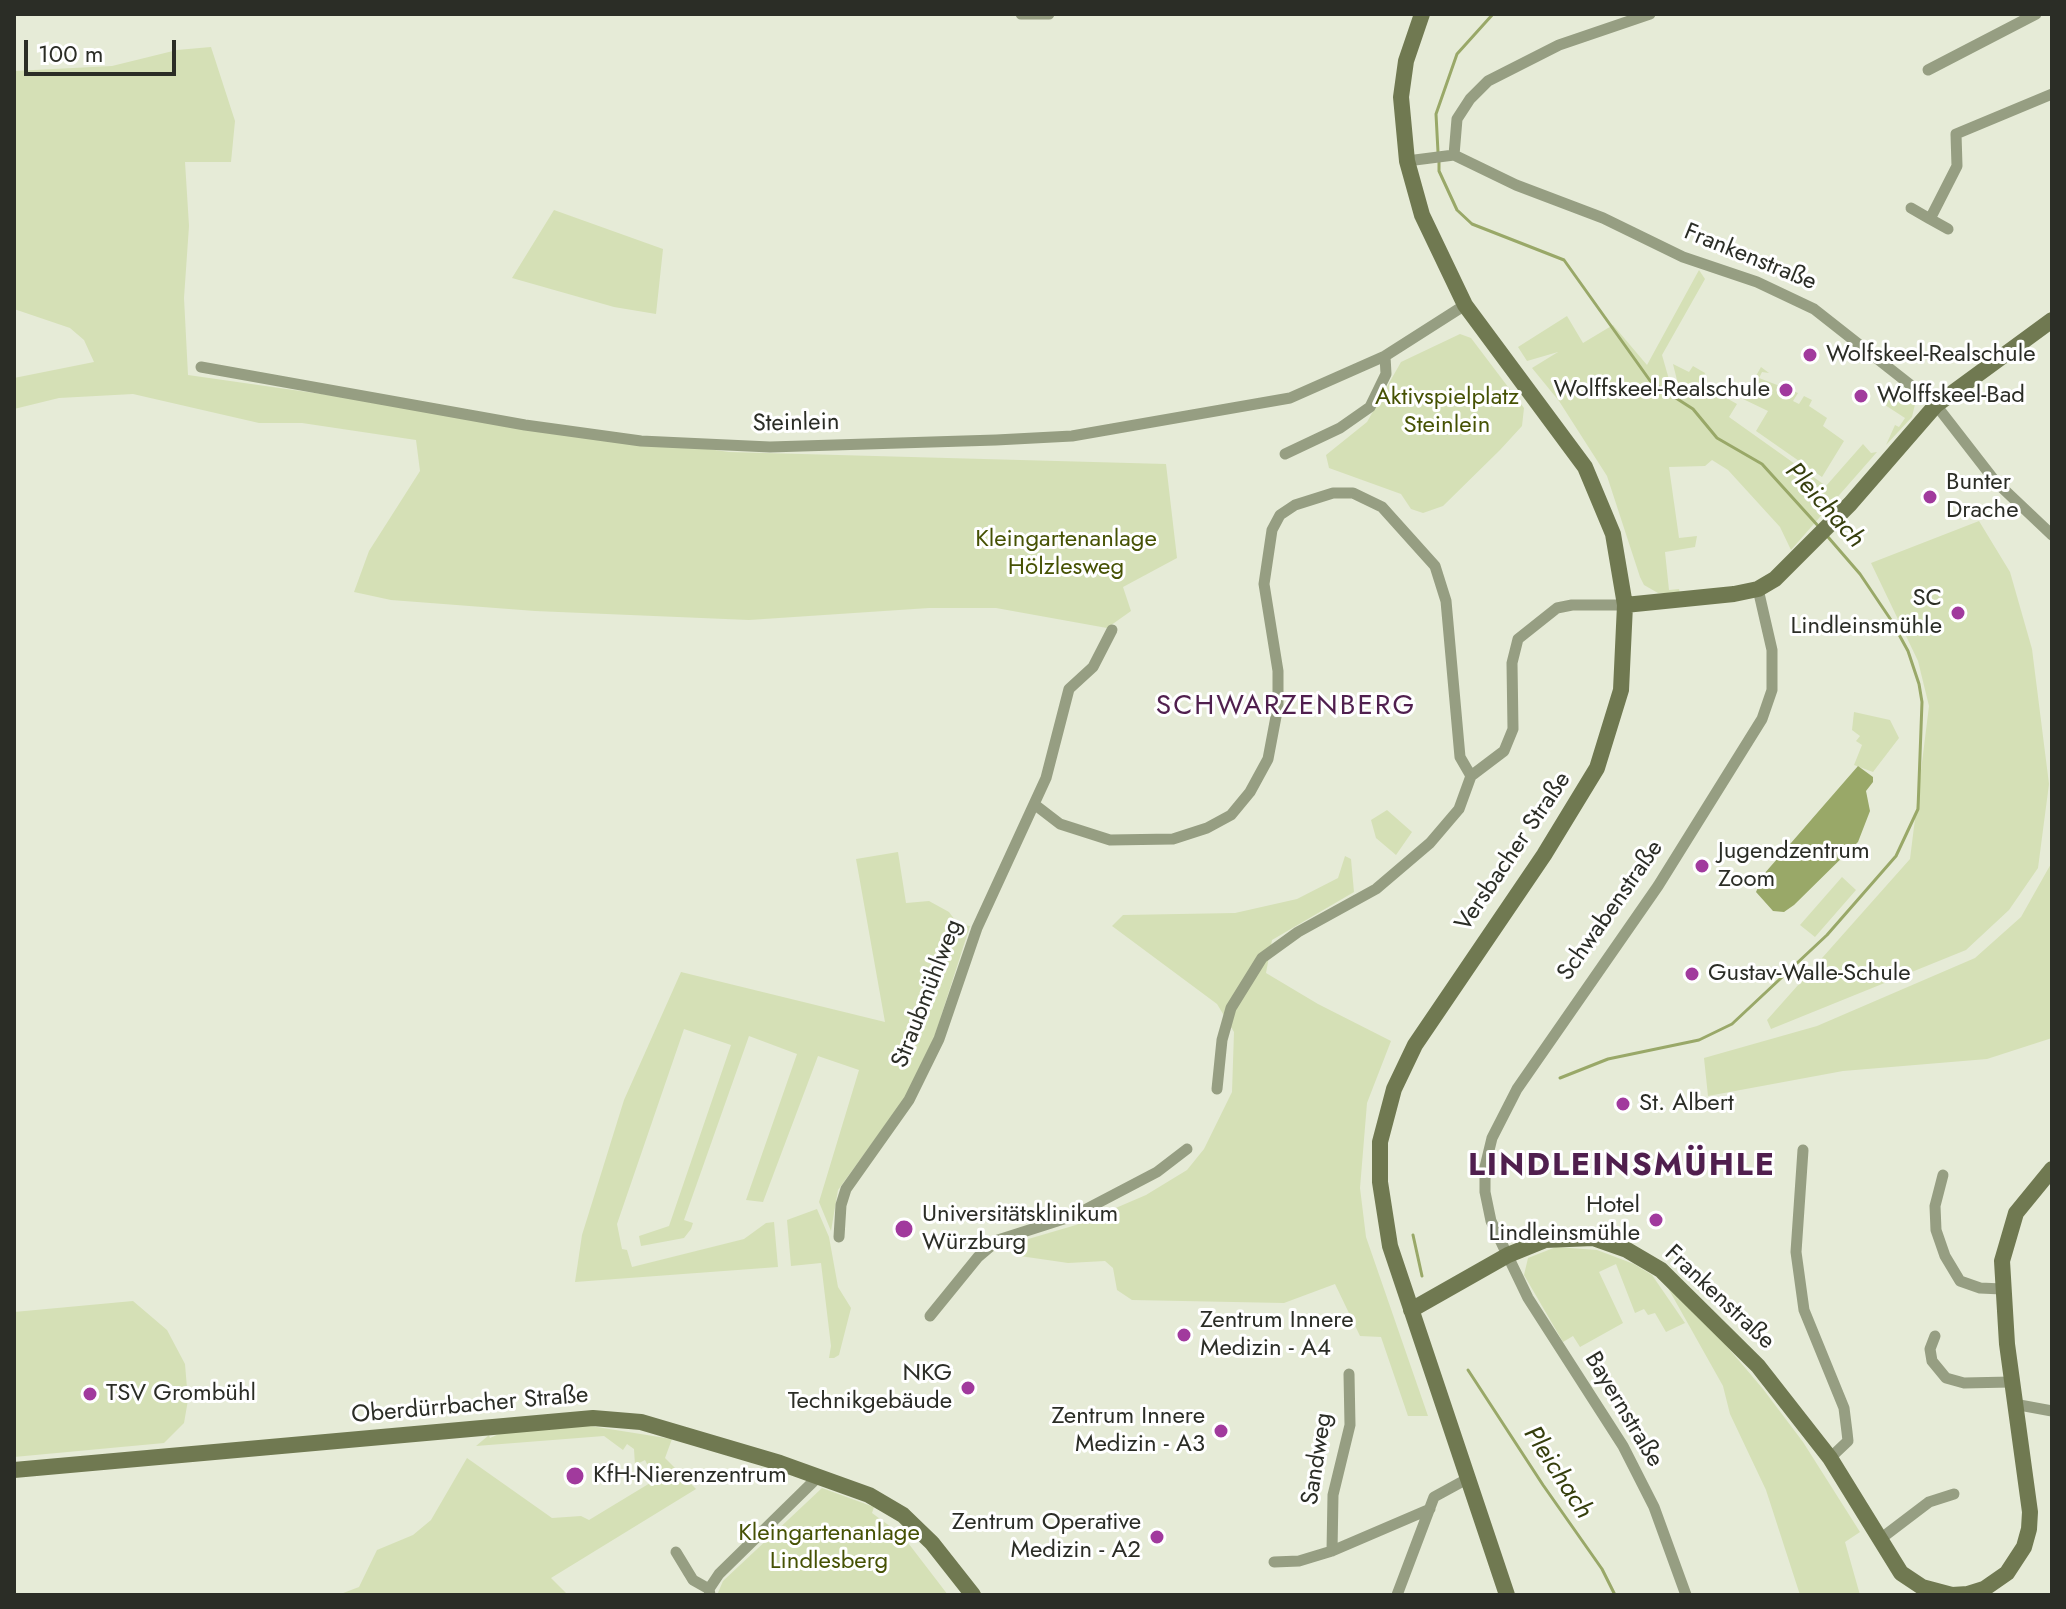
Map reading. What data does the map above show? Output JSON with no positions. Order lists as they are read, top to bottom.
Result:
{
  "streets": {
    "street": [
      "Frankenstraße",
      "Steinlein",
      "Versbacher Straße",
      "Schwabenstraße",
      "Straubmühlweg",
      "Oberdürrbacher Straße",
      "Bayernstraße",
      "Sandweg"
    ]
  },
  "crossings": [
    ["Frankenstraße", "Versbacher Straße"],
    ["Frankenstraße", "Schwabenstraße"],
    ["Frankenstraße", "Bayernstraße"],
    ["Steinlein", "Versbacher Straße"],
    ["Schwabenstraße", "Bayernstraße"]
  ],
  "districts": ["SCHWARZENBERG", "LINDLEINSMÜHLE"],
  "water": ["Pleichach"],
  "parks": ["Aktivspielplatz Steinlein", "Kleingartenanlage Hölzlesweg", "Kleingartenanlage Lindlesberg"],
  "places": [
    "Wolfskeel-Realschule",
    "Wolffskeel-Realschule",
    "Wolffskeel-Bad",
    "Bunter Drache",
    "SC Lindleinsmühle",
    "Jugendzentrum Zoom",
    "Gustav-Walle-Schule",
    "St. Albert",
    "Hotel Lindleinsmühle",
    "Universitätsklinikum Würzburg",
    "Zentrum Innere Medizin - A4",
    "NKG Technikgebäude",
    "TSV Grombühl",
    "Zentrum Innere Medizin - A3",
    "KfH-Nierenzentrum",
    "Zentrum Operative Medizin - A2"
  ],
  "scale_bar": "100 m"
}
